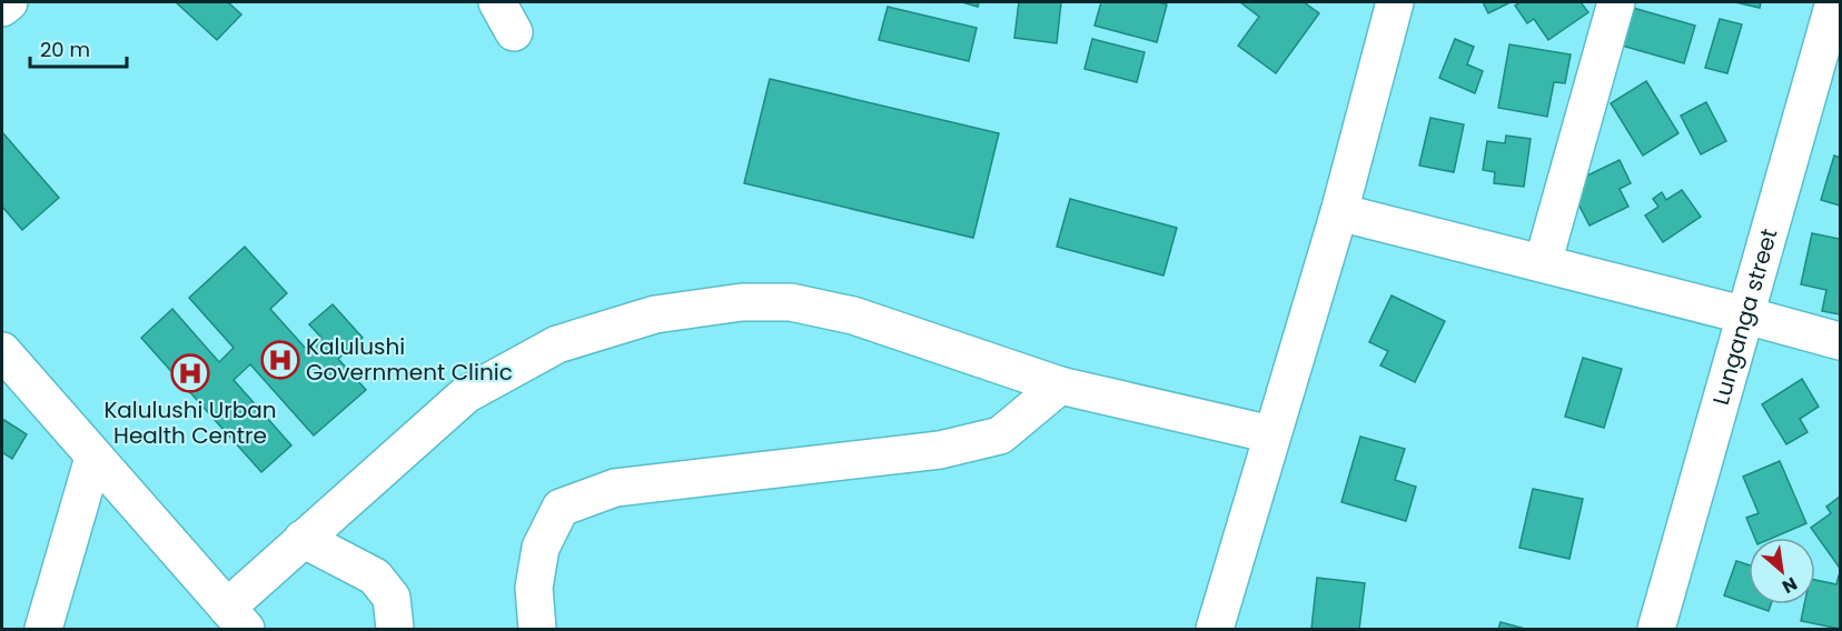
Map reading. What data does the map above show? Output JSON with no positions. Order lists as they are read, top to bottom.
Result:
{
  "streets": {
    "street": ["Lunganga street"]
  },
  "places": {
    "hospital": ["Kalulushi Government Clinic", "Kalulushi Urban Health Centre"]
  },
  "scale_bar": "20 m",
  "north": "bottom right"
}
